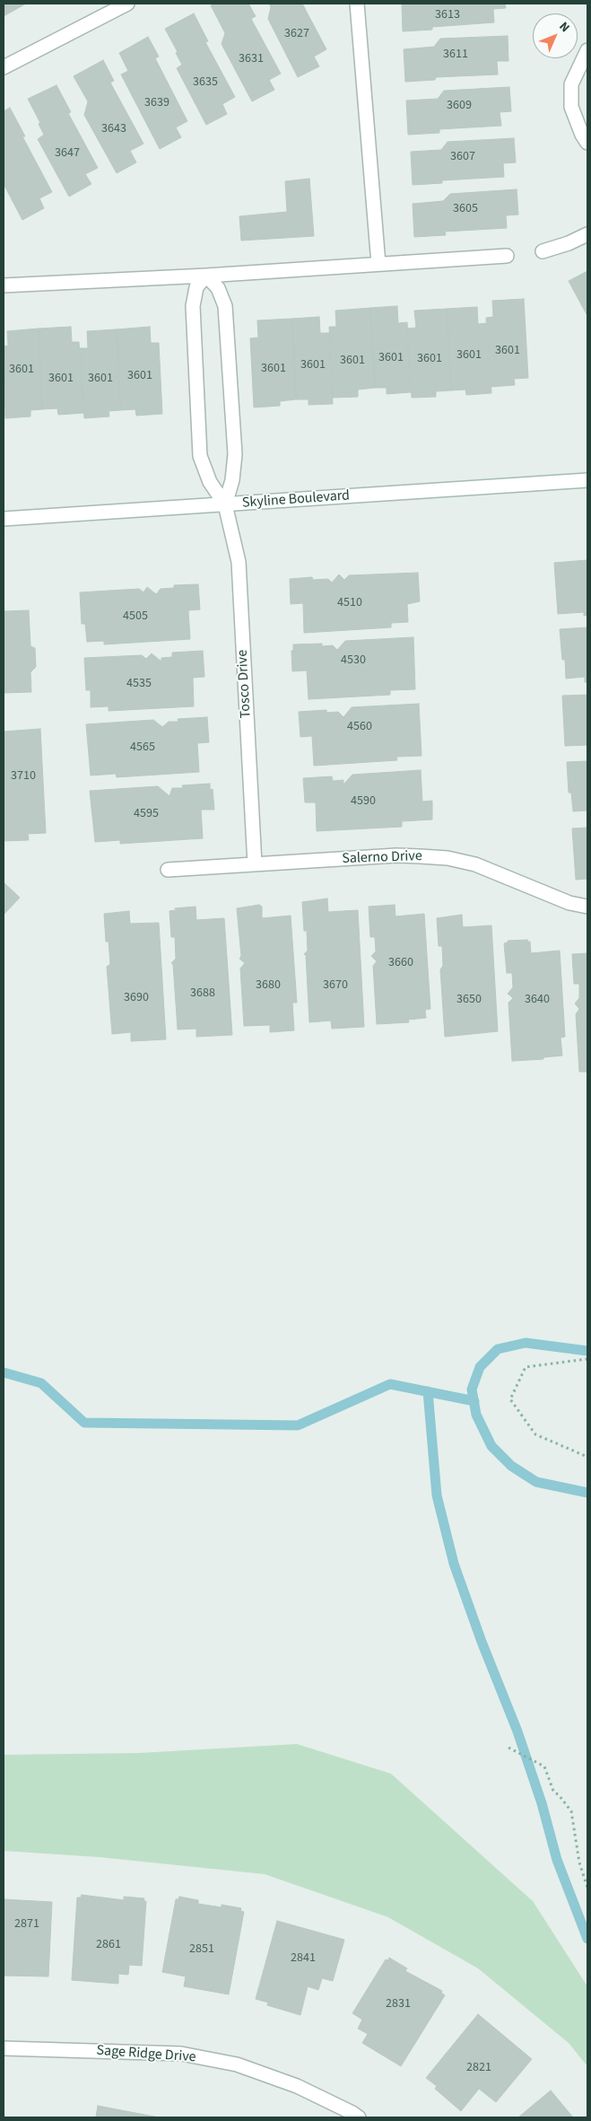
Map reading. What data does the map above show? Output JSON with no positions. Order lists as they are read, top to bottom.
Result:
{
  "streets": {
    "street": [
      "Skyline Boulevard",
      "Tosco Drive",
      "Salerno Drive",
      "Sage Ridge Drive"
    ]
  },
  "crossings": [
    ["Skyline Boulevard", "Tosco Drive"],
    ["Tosco Drive", "Salerno Drive"]
  ],
  "house_numbers": [
    "3613",
    "3627",
    "3611",
    "3631",
    "3635",
    "3639",
    "3609",
    "3643",
    "3647",
    "3607",
    "3605",
    "3601",
    "3601",
    "3601",
    "3601",
    "3601",
    "3601",
    "3601",
    "3601",
    "3601",
    "3601",
    "3601",
    "4510",
    "4505",
    "4530",
    "4535",
    "4560",
    "4565",
    "3710",
    "4590",
    "4595",
    "3660",
    "3680",
    "3670",
    "3688",
    "3690",
    "3650",
    "3640",
    "2871",
    "2861",
    "2851",
    "2841",
    "2831",
    "2821"
  ],
  "north": "top right"
}
